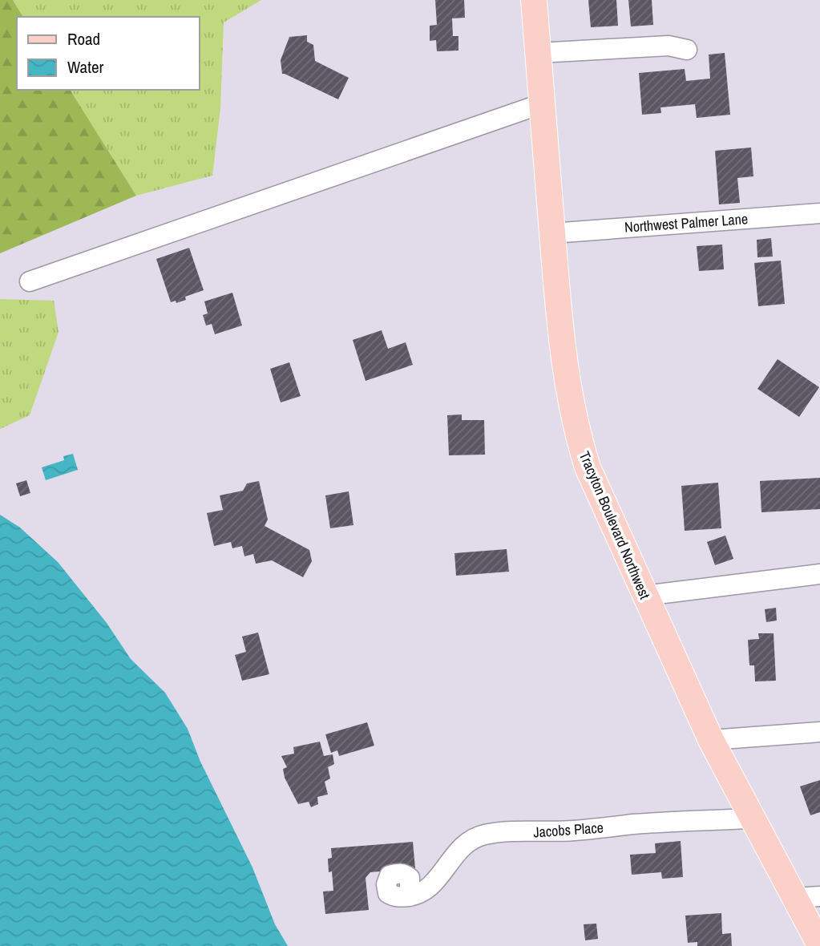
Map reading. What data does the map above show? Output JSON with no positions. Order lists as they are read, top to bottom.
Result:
{
  "streets": {
    "main road": ["Tracyton Boulevard Northwest"],
    "street": ["Northwest Palmer Lane", "Jacobs Place"]
  },
  "crossings": [
    ["Northwest Palmer Lane", "Tracyton Boulevard Northwest"],
    ["Tracyton Boulevard Northwest", "Jacobs Place"]
  ],
  "legend": ["Road", "Water"]
}
